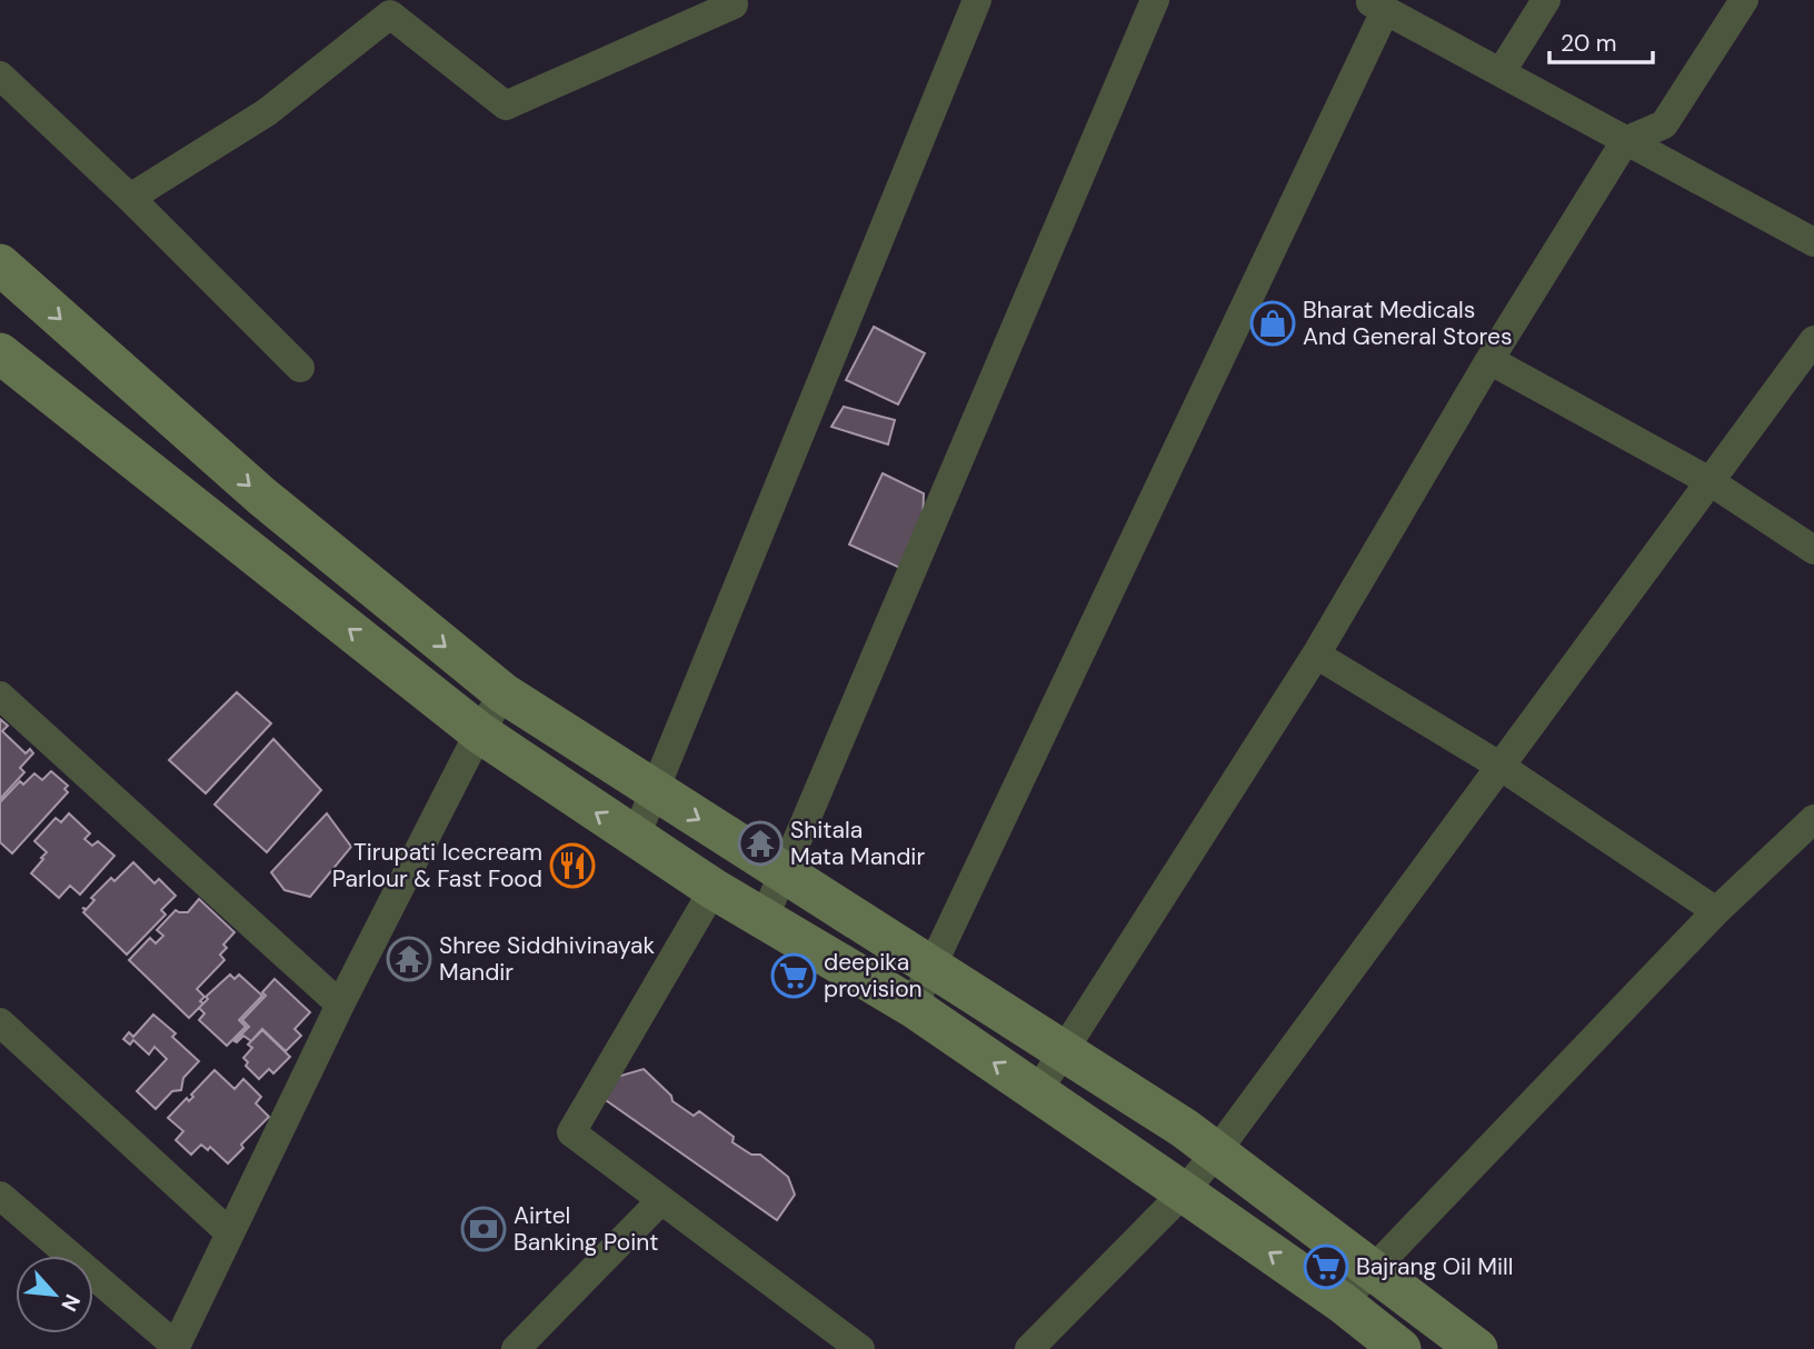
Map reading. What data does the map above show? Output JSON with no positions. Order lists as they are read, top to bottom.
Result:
{
  "places": {
    "shop": ["Bharat Medicals And General Stores"],
    "temple": ["Shitala Mata Mandir", "Shree Siddhivinayak Mandir"],
    "restaurant": ["Tirupati Icecream Parlour & Fast Food"],
    "supermarket": ["deepika provision", "Bajrang Oil Mill"],
    "bank": ["Airtel Banking Point"]
  },
  "scale_bar": "20 m",
  "north": "bottom right"
}
